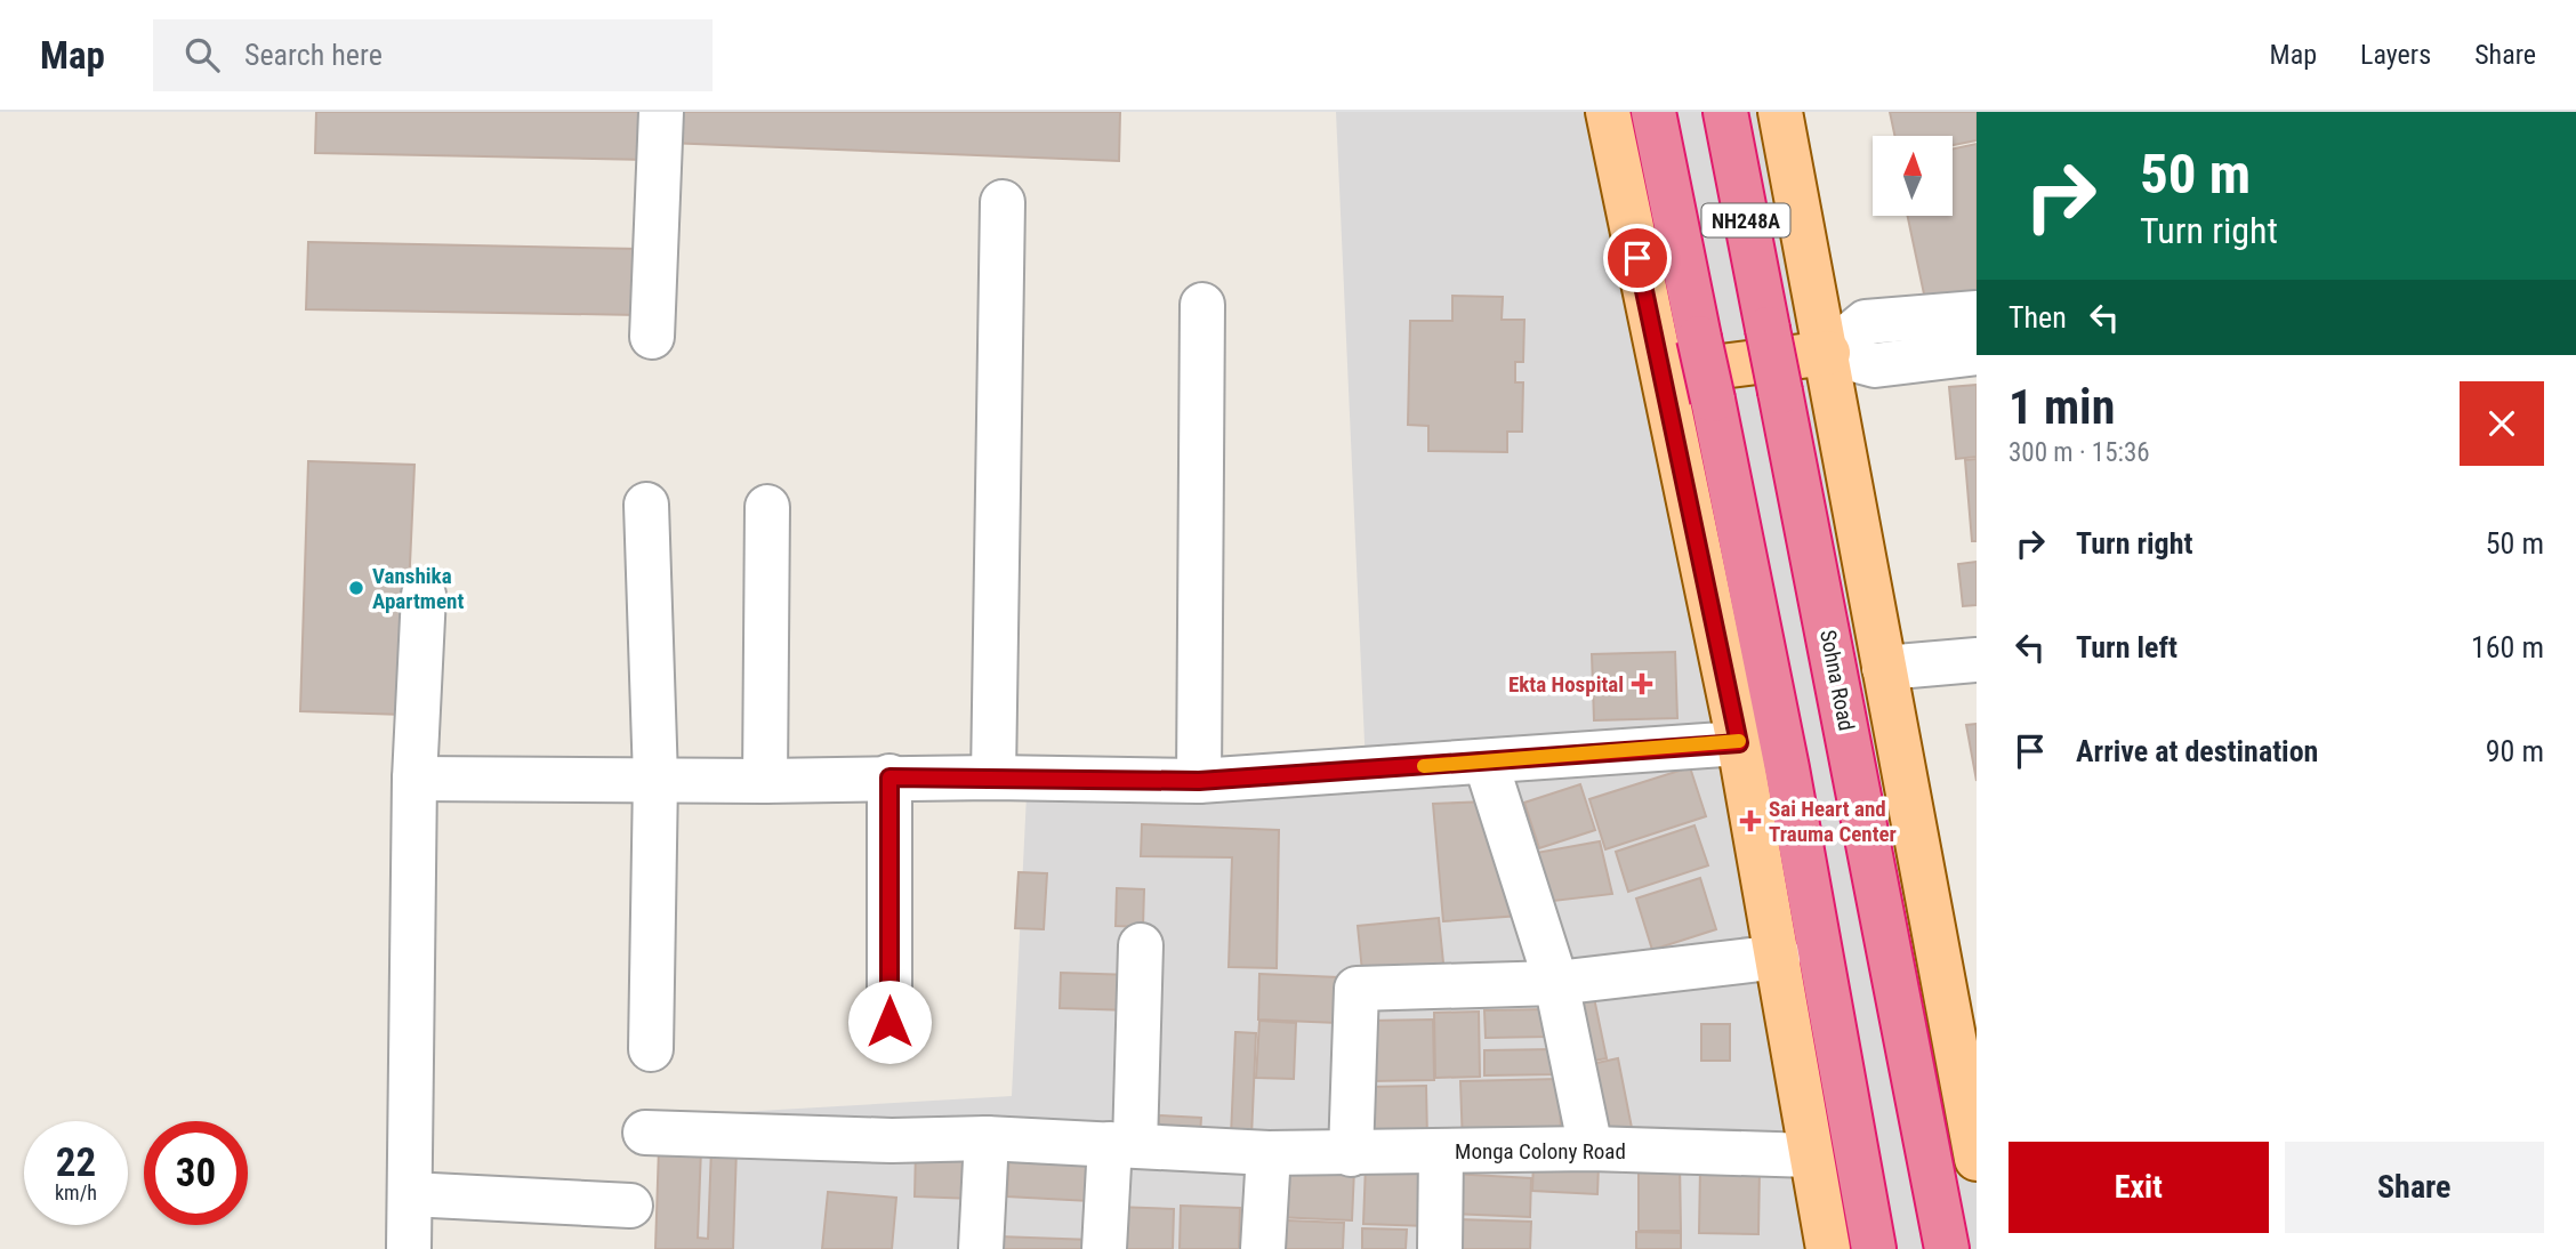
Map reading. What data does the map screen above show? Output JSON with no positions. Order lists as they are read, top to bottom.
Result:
{
  "streets": {
    "highway": ["NH248A", "Sohna Road"],
    "street": ["Monga Colony Road"]
  },
  "places": {
    "other": ["Vanshika Apartment"],
    "health": ["Ekta Hospital", "Sai Heart and Trauma Center"]
  },
  "north": "top",
  "page": {
    "header": "Map",
    "search": "Search here",
    "nav": ["Map", "Layers", "Share"],
    "turn": ["50 m", "Turn right"],
    "then": "Then",
    "heading": ["1 min", "300 m · 15:36"],
    "list": [
      {
        "name": "Turn right",
        "value": "50 m"
      },
      {
        "name": "Turn left",
        "value": "160 m"
      },
      {
        "name": "Arrive at destination",
        "value": "90 m"
      }
    ],
    "speed": "22 km/h",
    "limit": "30",
    "buttons": ["Exit", "Share"]
  }
}
